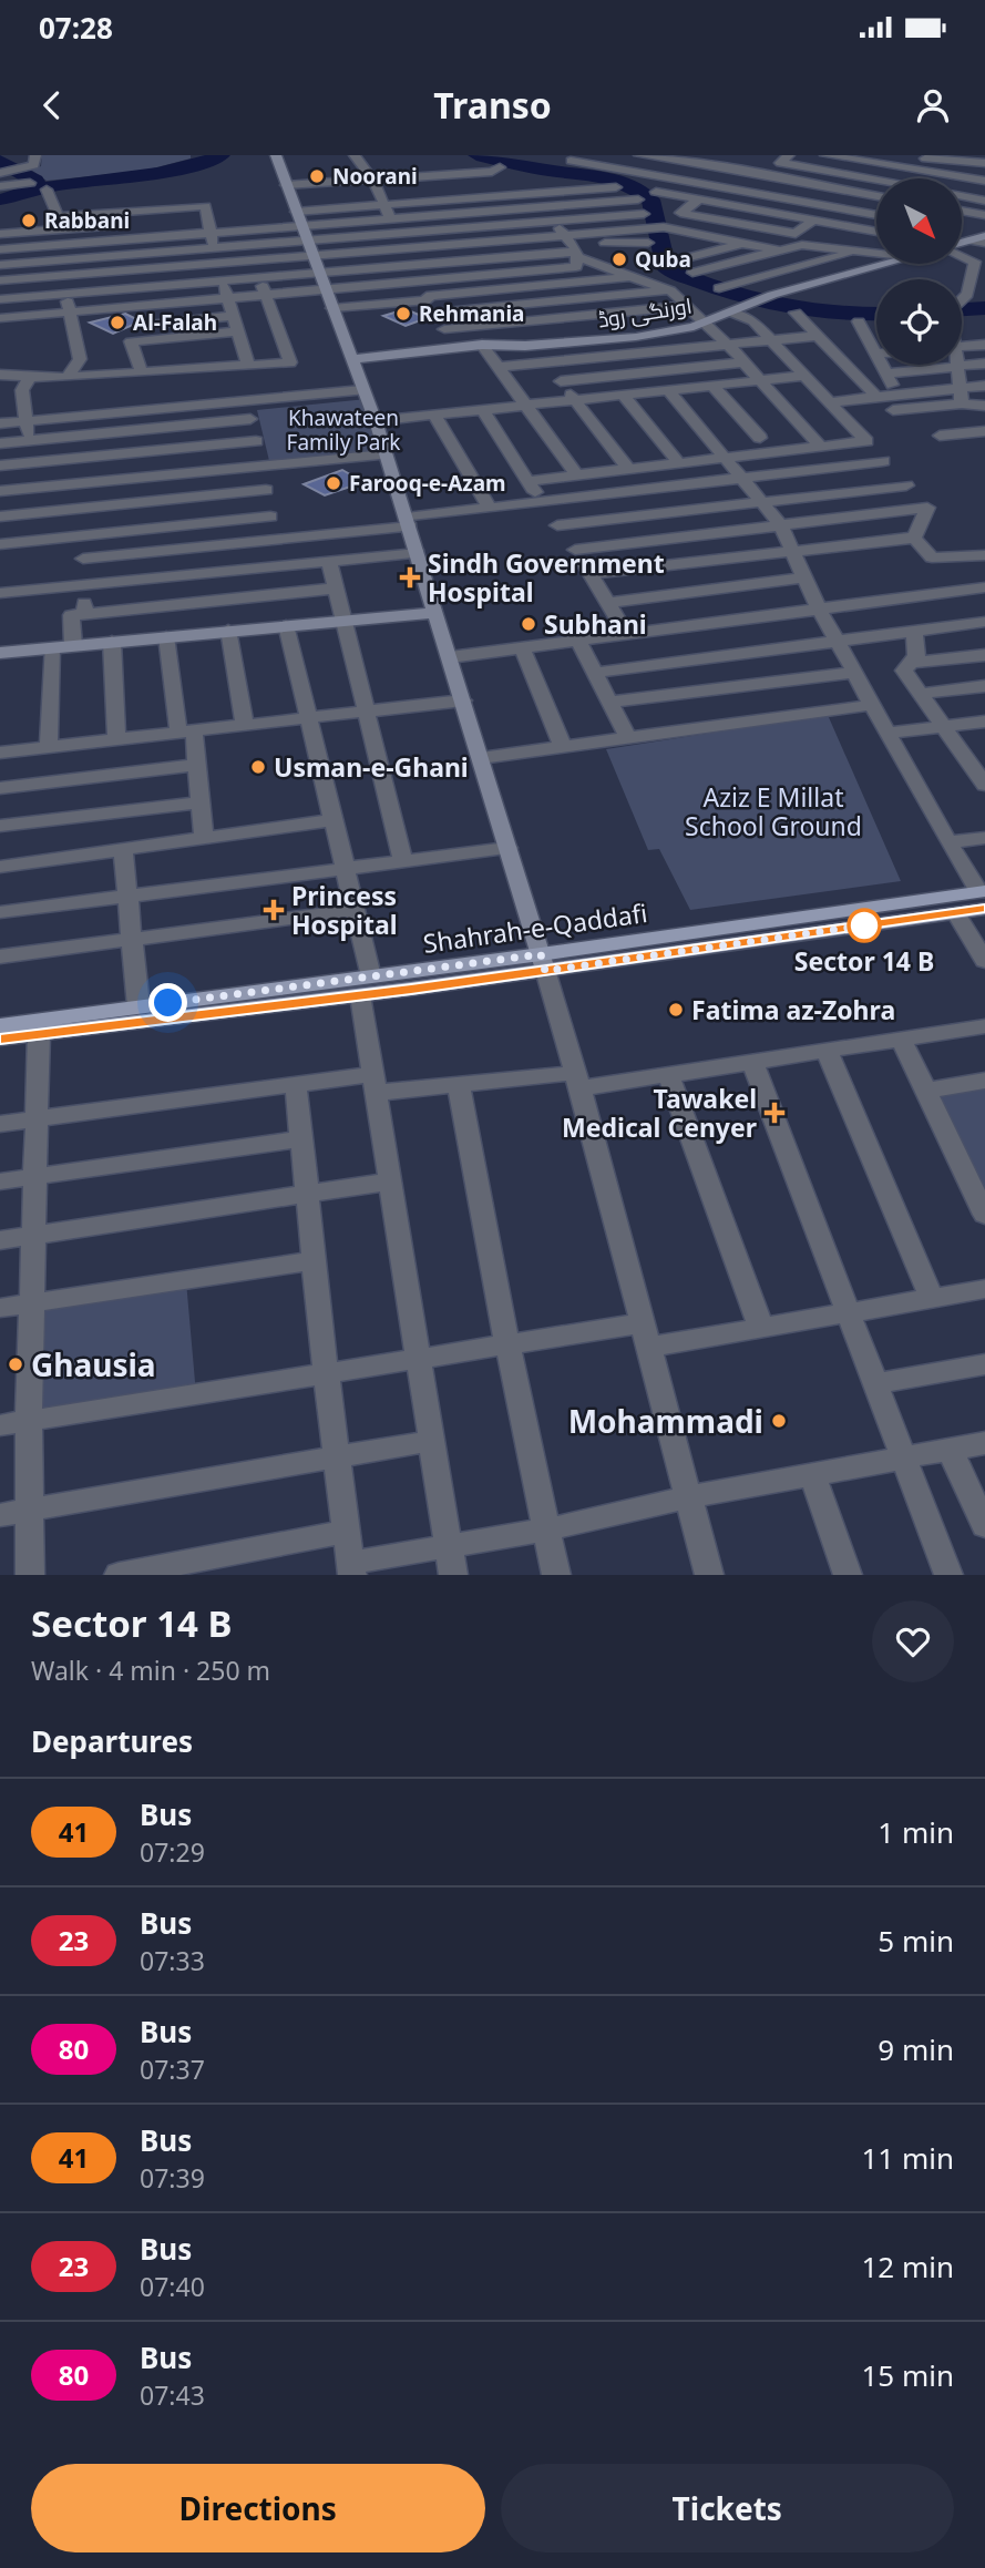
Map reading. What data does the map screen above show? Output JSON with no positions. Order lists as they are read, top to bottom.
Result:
{
  "streets": {
    "main road": ["اورنگی روڈ", "Shahrah-e-Qaddafi"]
  },
  "parks": ["Khawateen Family Park", "Aziz E Millat School Ground"],
  "places": {
    "other": [
      "Noorani",
      "Rabbani",
      "Quba",
      "Rehmania",
      "Al-Falah",
      "Farooq-e-Azam",
      "Subhani",
      "Usman-e-Ghani",
      "Sector 14 B",
      "Fatima az-Zohra",
      "Ghausia",
      "Mohammadi"
    ],
    "health": ["Sindh Government Hospital", "Princess Hospital", "Tawakel Medical Cenyer"]
  },
  "lines": ["bus line 41"],
  "north": "bottom right",
  "page": {
    "status": "07:28",
    "header": "Transo",
    "heading": [
      ["Sector 14 B", "Walk · 4 min · 250 m"],
      "Departures"
    ],
    "list": [
      {
        "mark": "41",
        "name": "Bus",
        "note": "07:29",
        "value": "1 min"
      },
      {
        "mark": "23",
        "name": "Bus",
        "note": "07:33",
        "value": "5 min"
      },
      {
        "mark": "80",
        "name": "Bus",
        "note": "07:37",
        "value": "9 min"
      },
      {
        "mark": "41",
        "name": "Bus",
        "note": "07:39",
        "value": "11 min"
      },
      {
        "mark": "23",
        "name": "Bus",
        "note": "07:40",
        "value": "12 min"
      },
      {
        "mark": "80",
        "name": "Bus",
        "note": "07:43",
        "value": "15 min"
      }
    ],
    "buttons": ["Directions", "Tickets"]
  }
}
